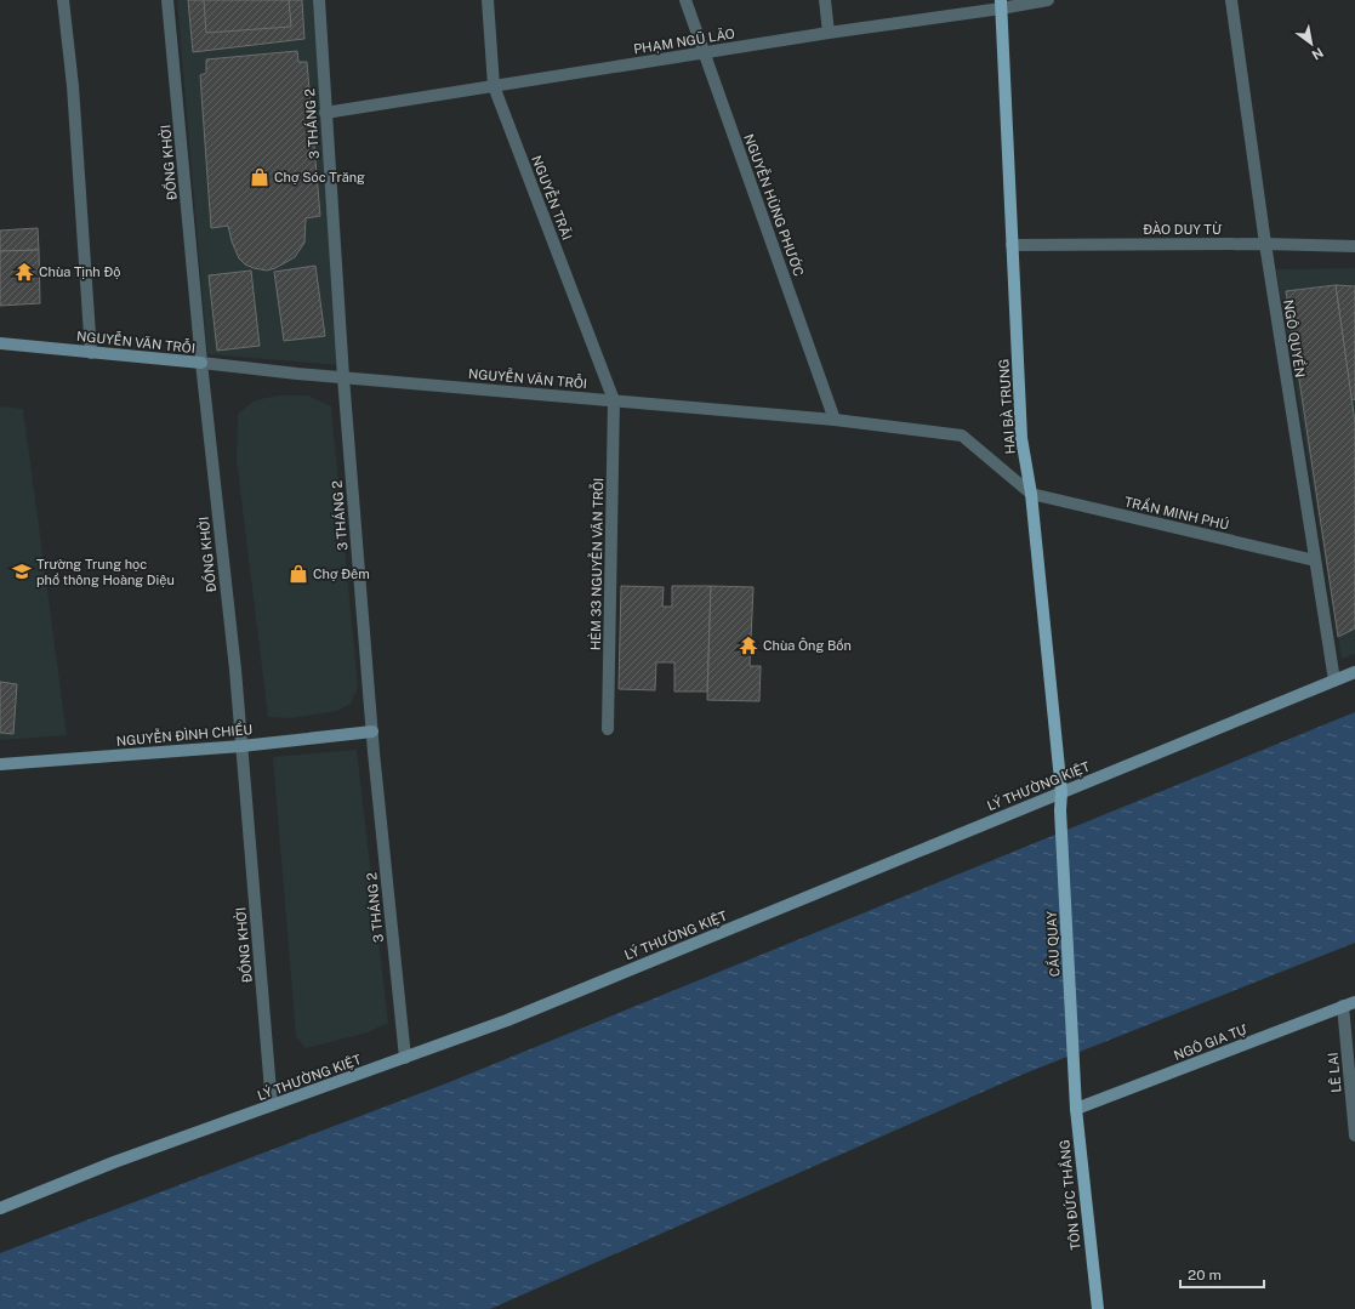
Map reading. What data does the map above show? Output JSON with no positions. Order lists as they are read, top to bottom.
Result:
{
  "streets": {
    "main road": ["HAI BÀ TRƯNG", "CẦU QUAY", "TÔN ĐỨC THẮNG"],
    "street": [
      "PHẠM NGŨ LÃO",
      "3 THÁNG 2",
      "ĐỒNG KHỞI",
      "NGUYỄN TRÃI",
      "NGUYỄN HÙNG PHƯỚC",
      "ĐÀO DUY TỪ",
      "NGÔ QUYỀN",
      "NGUYỄN VĂN TRỖI",
      "TRẦN MINH PHÚ",
      "HẺM 33 NGUYỄN VĂN TRỖI",
      "NGUYỄN ĐÌNH CHIỂU",
      "LÝ THƯỜNG KIỆT",
      "NGÔ GIA TỰ",
      "LÊ LAI"
    ]
  },
  "crossings": [
    ["PHẠM NGŨ LÃO", "3 THÁNG 2"],
    ["PHẠM NGŨ LÃO", "NGUYỄN TRÃI"],
    ["PHẠM NGŨ LÃO", "NGUYỄN HÙNG PHƯỚC"],
    ["PHẠM NGŨ LÃO", "HAI BÀ TRƯNG"],
    ["3 THÁNG 2", "NGUYỄN VĂN TRỖI"],
    ["3 THÁNG 2", "NGUYỄN ĐÌNH CHIỂU"],
    ["3 THÁNG 2", "LÝ THƯỜNG KIỆT"],
    ["ĐỒNG KHỞI", "NGUYỄN VĂN TRỖI"],
    ["ĐỒNG KHỞI", "NGUYỄN ĐÌNH CHIỂU"],
    ["ĐỒNG KHỞI", "LÝ THƯỜNG KIỆT"],
    ["NGUYỄN TRÃI", "NGUYỄN VĂN TRỖI"],
    ["NGUYỄN TRÃI", "HẺM 33 NGUYỄN VĂN TRỖI"],
    ["NGUYỄN HÙNG PHƯỚC", "NGUYỄN VĂN TRỖI"],
    ["ĐÀO DUY TỪ", "NGÔ QUYỀN"],
    ["ĐÀO DUY TỪ", "HAI BÀ TRƯNG"],
    ["NGÔ QUYỀN", "TRẦN MINH PHÚ"],
    ["NGÔ QUYỀN", "LÝ THƯỜNG KIỆT"],
    ["NGUYỄN VĂN TRỖI", "HAI BÀ TRƯNG"],
    ["NGUYỄN VĂN TRỖI", "TRẦN MINH PHÚ"],
    ["NGUYỄN VĂN TRỖI", "HẺM 33 NGUYỄN VĂN TRỖI"],
    ["HAI BÀ TRƯNG", "TRẦN MINH PHÚ"],
    ["HAI BÀ TRƯNG", "LÝ THƯỜNG KIỆT"],
    ["HAI BÀ TRƯNG", "CẦU QUAY"],
    ["CẦU QUAY", "TÔN ĐỨC THẮNG"],
    ["NGÔ GIA TỰ", "LÊ LAI"],
    ["NGÔ GIA TỰ", "TÔN ĐỨC THẮNG"]
  ],
  "places": {
    "shop": ["Chợ Sóc Trăng", "Chợ Đêm"],
    "temple": ["Chùa Tịnh Độ", "Chùa Ông Bổn"],
    "school or university": ["Trường Trung học phổ thông Hoàng Diệu"]
  },
  "scale_bar": "20 m",
  "north": "bottom right"
}
